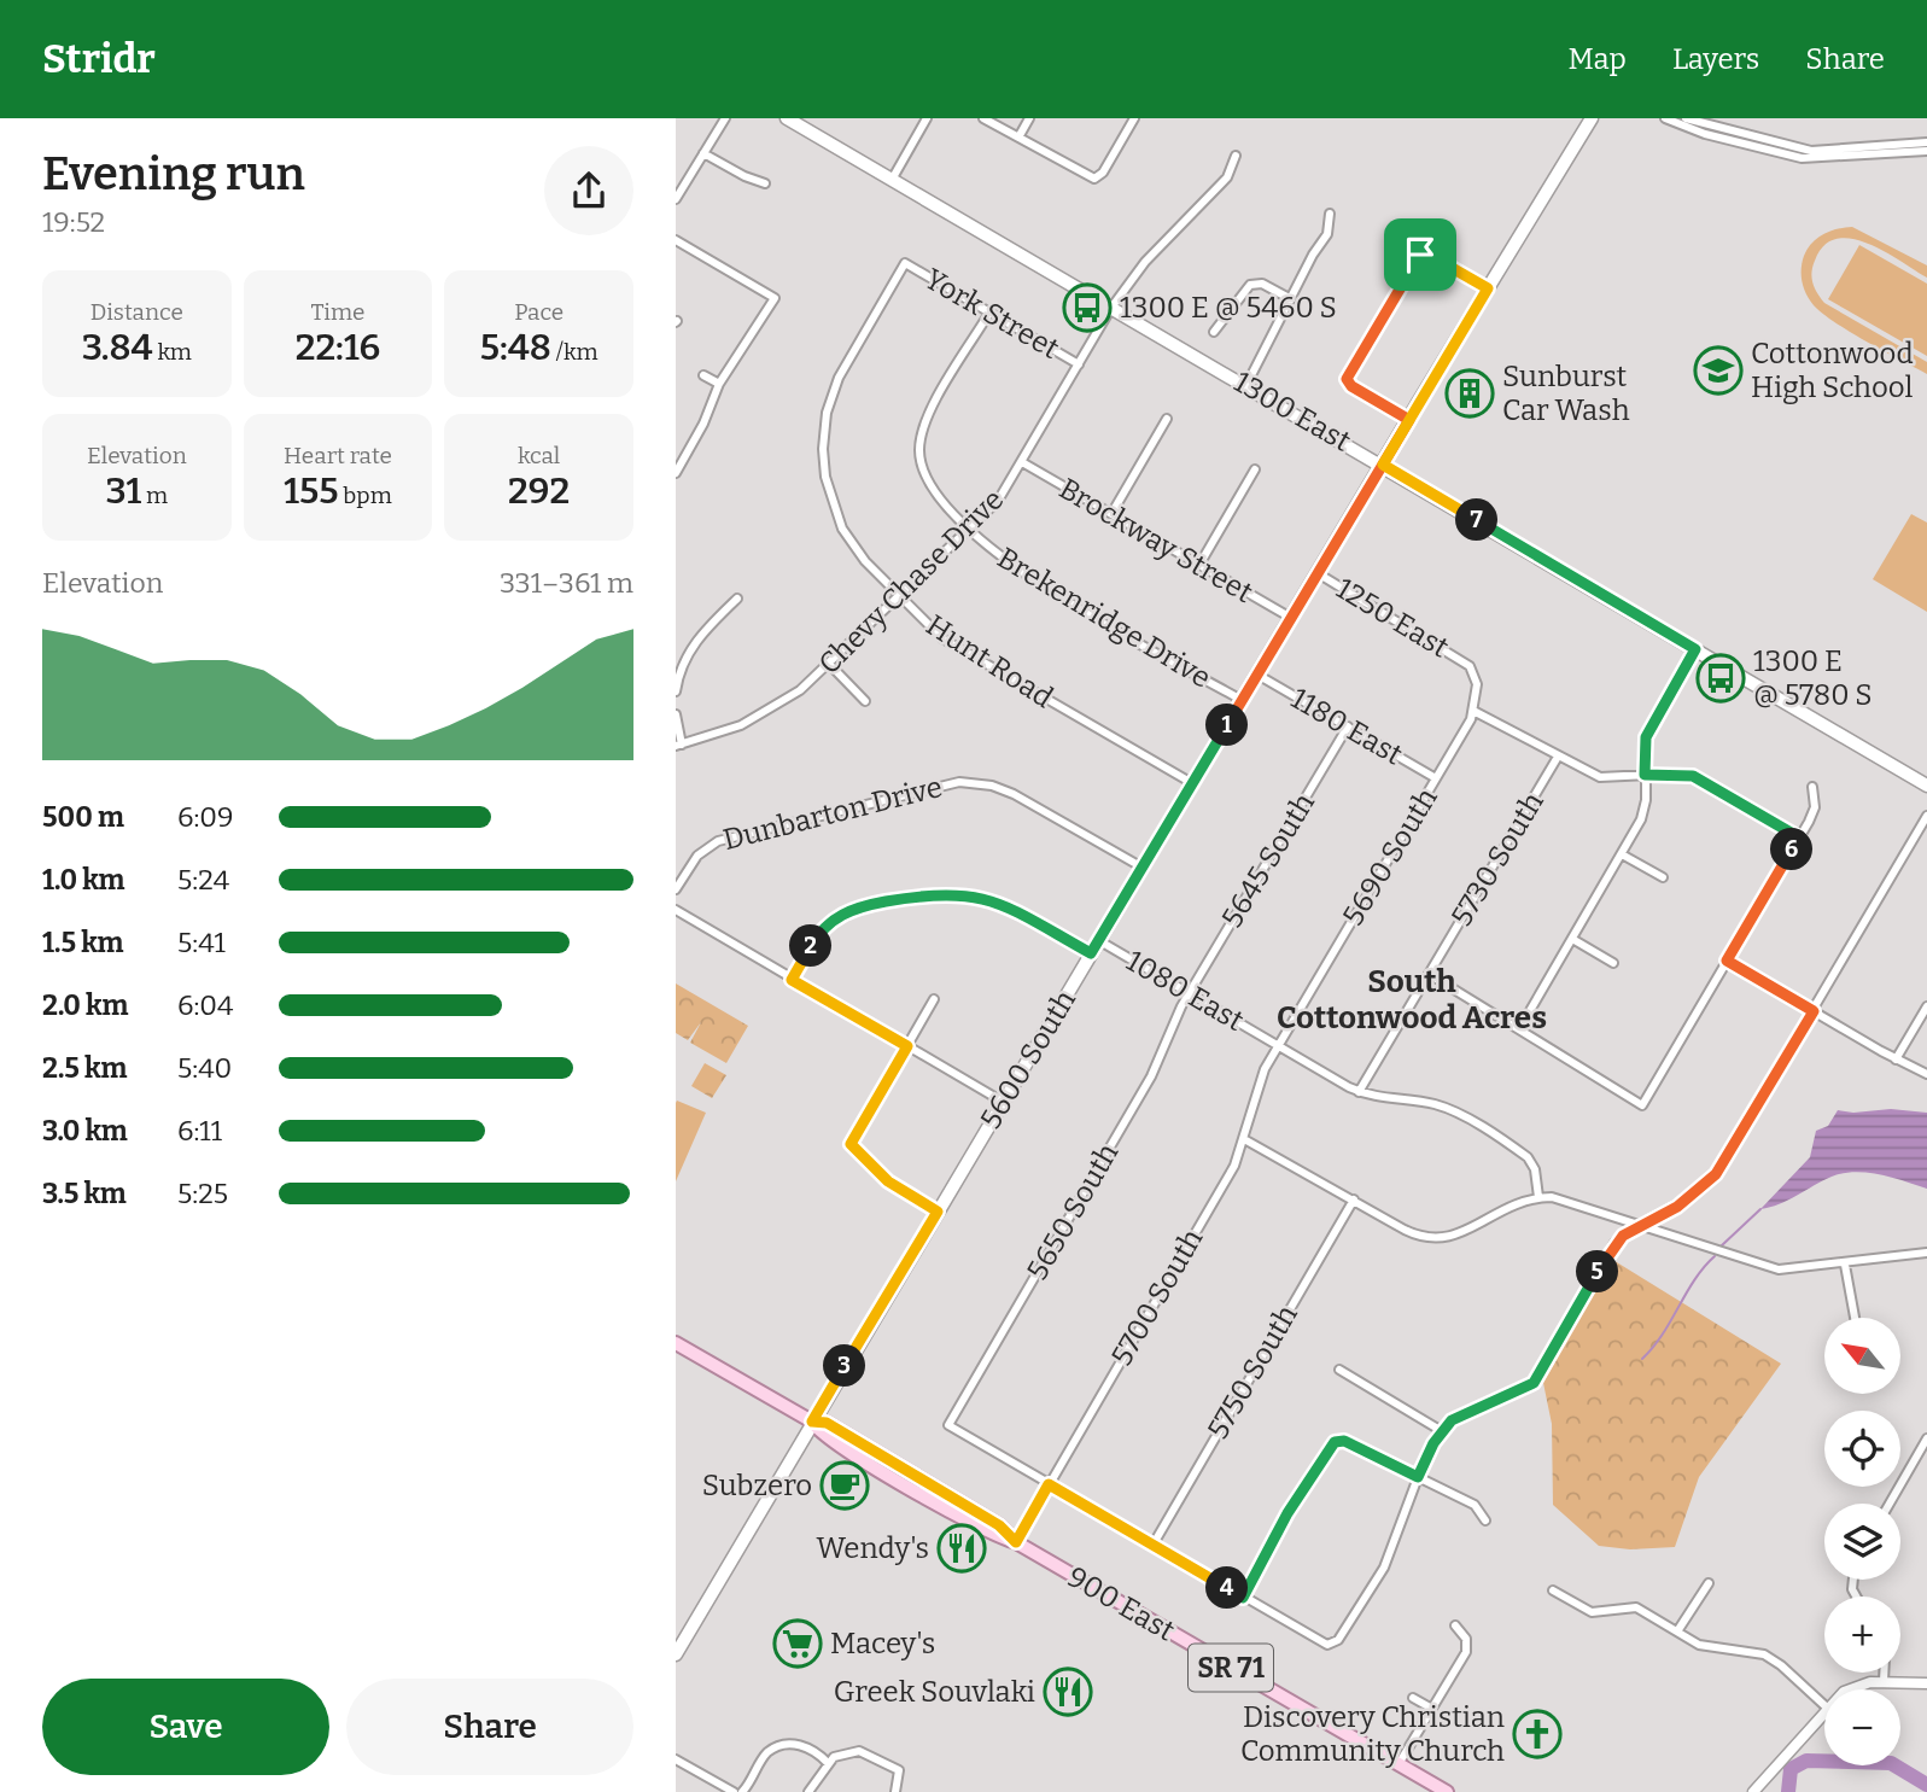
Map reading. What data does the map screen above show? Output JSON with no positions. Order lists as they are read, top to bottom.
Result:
{
  "streets": {
    "main road": [
      "1300 East",
      "5600 South",
      "900 East",
      "SR 71"
    ],
    "street": [
      "York Street",
      "Brockway Street",
      "Chevy Chase Drive",
      "Brekenridge Drive",
      "1250 East",
      "Hunt Road",
      "1180 East",
      "Dunbarton Drive",
      "5690 South",
      "5730 South",
      "5645 South",
      "1080 East",
      "5650 South",
      "5700 South",
      "5750 South"
    ]
  },
  "crossings": [
    ["York Street", "Chevy Chase Drive"],
    ["York Street", "Brekenridge Drive"],
    ["York Street", "Hunt Road"],
    ["1300 East", "Chevy Chase Drive"],
    ["1300 East", "5600 South"],
    ["Brockway Street", "Chevy Chase Drive"],
    ["Brockway Street", "5600 South"],
    ["Chevy Chase Drive", "Brekenridge Drive"],
    ["Chevy Chase Drive", "Hunt Road"],
    ["Brekenridge Drive", "5600 South"],
    ["1250 East", "5690 South"],
    ["1250 East", "5600 South"],
    ["Hunt Road", "5600 South"],
    ["1180 East", "5690 South"],
    ["1180 East", "5645 South"],
    ["1180 East", "5600 South"],
    ["Dunbarton Drive", "5600 South"],
    ["5690 South", "1080 East"],
    ["5690 South", "5700 South"],
    ["5730 South", "1080 East"],
    ["5645 South", "1080 East"],
    ["5645 South", "5650 South"],
    ["1080 East", "5600 South"],
    ["1080 East", "5650 South"],
    ["1080 East", "5700 South"],
    ["5600 South", "900 East"],
    ["5650 South", "5700 South"],
    ["5700 South", "900 East"]
  ],
  "districts": ["South Cottonwood Acres"],
  "places": {
    "bus stop": ["1300 E @ 5460 S", "1300 E @ 5780 S"],
    "school or university": ["Cottonwood High School"],
    "building": ["Sunburst Car Wash"],
    "cafe": ["Subzero"],
    "restaurant": ["Wendy's", "Greek Souvlaki"],
    "supermarket": ["Macey's"],
    "church": ["Discovery Christian Community Church"]
  },
  "north": "top left",
  "page": {
    "header": "Stridr",
    "nav": ["Map", "Layers", "Share"],
    "heading": ["Evening run", "19:52"],
    "stats": [
      ["Distance", "3.84 km"],
      ["Time", "22:16"],
      ["Pace", "5:48 /km"],
      ["Elevation", "31 m"],
      ["Heart rate", "155 bpm"],
      ["kcal", "292"]
    ],
    "pins": [
      "7",
      "1",
      "6",
      "2",
      "5",
      "3",
      "4"
    ],
    "chart": ["Elevation", "331–361 m"],
    "list": [
      {
        "name": "500 m",
        "note": "6:09"
      },
      {
        "name": "1.0 km",
        "note": "5:24"
      },
      {
        "name": "1.5 km",
        "note": "5:41"
      },
      {
        "name": "2.0 km",
        "note": "6:04"
      },
      {
        "name": "2.5 km",
        "note": "5:40"
      },
      {
        "name": "3.0 km",
        "note": "6:11"
      },
      {
        "name": "3.5 km",
        "note": "5:25"
      }
    ],
    "map_buttons": ["+", "−"],
    "buttons": ["Save", "Share"]
  }
}
